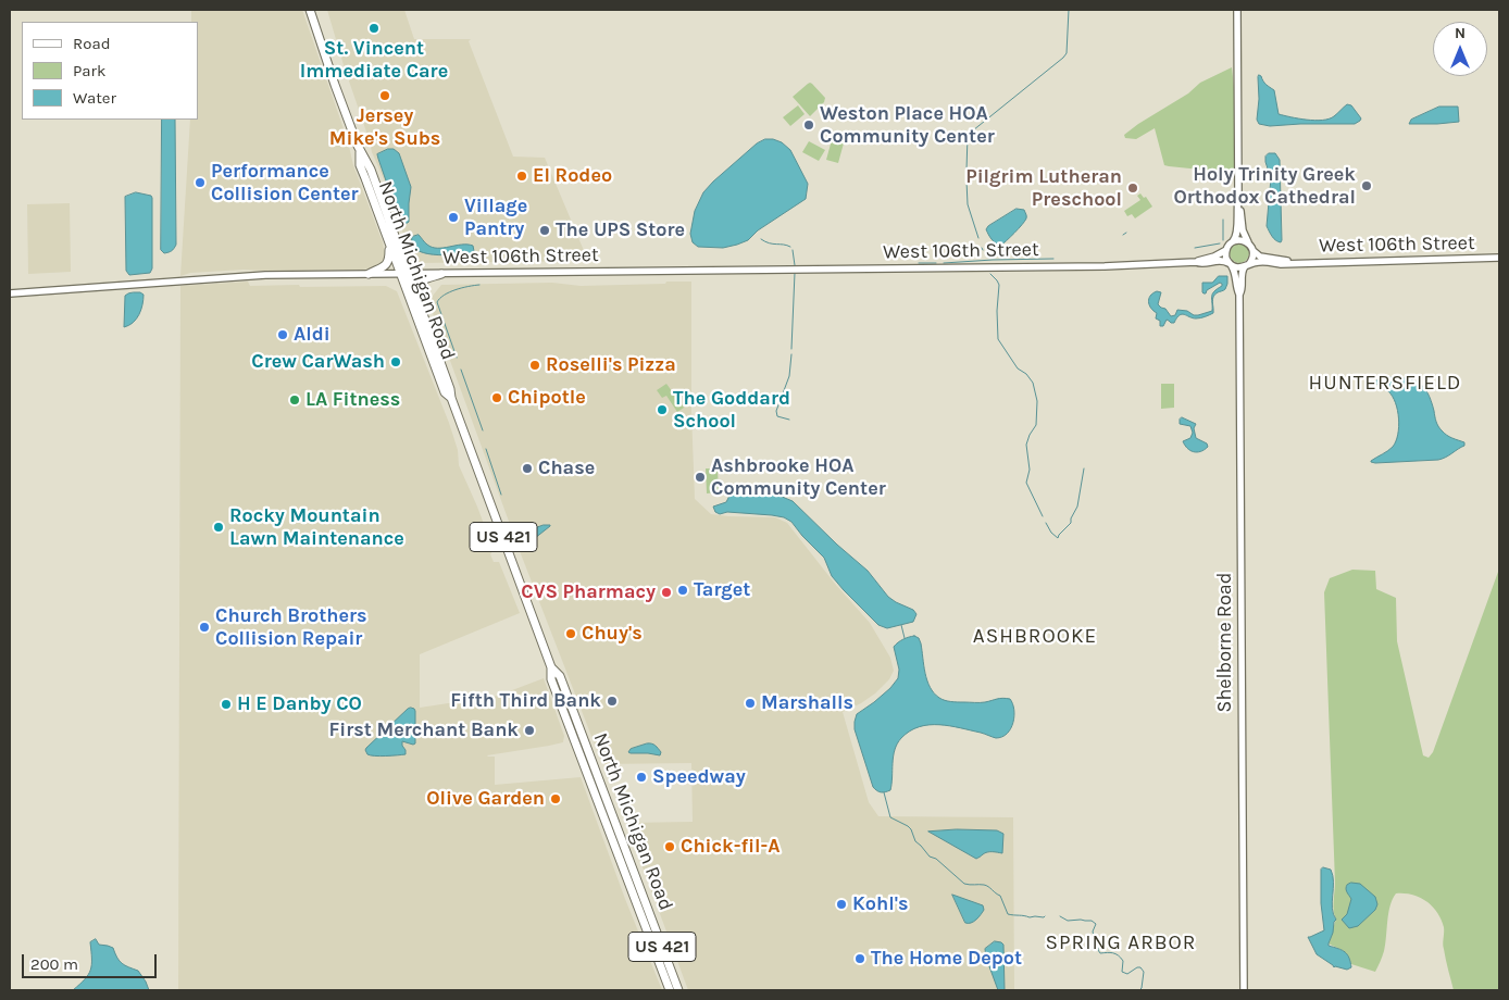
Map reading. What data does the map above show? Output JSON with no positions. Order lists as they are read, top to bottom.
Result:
{
  "streets": {
    "main road": ["North Michigan Road", "US 421"],
    "street": ["West 106th Street", "Shelborne Road"]
  },
  "crossings": [
    ["West 106th Street", "North Michigan Road"],
    ["West 106th Street", "Shelborne Road"]
  ],
  "districts": ["HUNTERSFIELD", "ASHBROOKE", "SPRING ARBOR"],
  "places": [
    "St. Vincent Immediate Care",
    "Jersey Mike's Subs",
    "Weston Place HOA Community Center",
    "El Rodeo",
    "Performance Collision Center",
    "Holy Trinity Greek Orthodox Cathedral",
    "Pilgrim Lutheran Preschool",
    "Village Pantry",
    "The UPS Store",
    "Aldi",
    "Crew CarWash",
    "Roselli's Pizza",
    "Chipotle",
    "LA Fitness",
    "The Goddard School",
    "Chase",
    "Ashbrooke HOA Community Center",
    "Rocky Mountain Lawn Maintenance",
    "Target",
    "CVS Pharmacy",
    "Church Brothers Collision Repair",
    "Chuy's",
    "Fifth Third Bank",
    "Marshalls",
    "H E Danby CO",
    "First Merchant Bank",
    "Speedway",
    "Olive Garden",
    "Chick-fil-A",
    "Kohl's",
    "The Home Depot"
  ],
  "legend": ["Road", "Park", "Water"],
  "scale_bar": "200 m",
  "north": "top"
}
